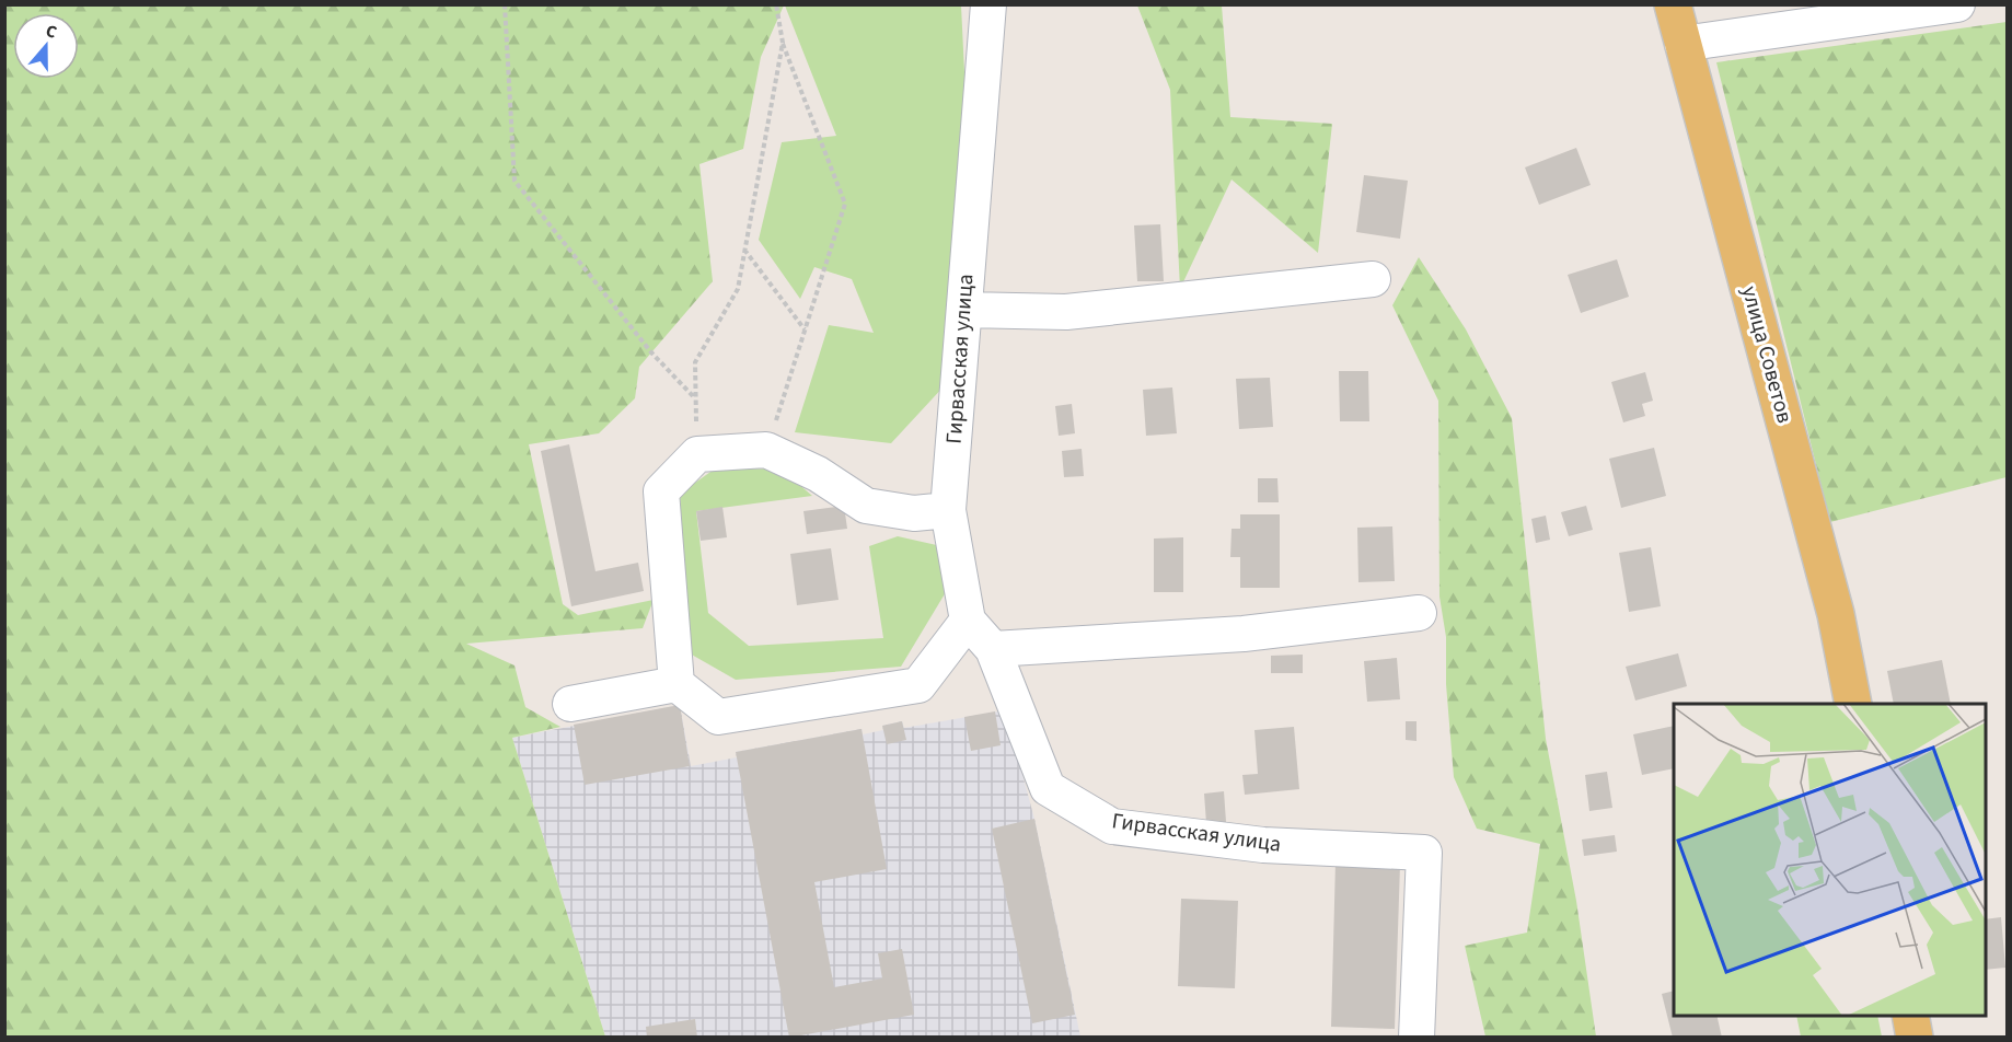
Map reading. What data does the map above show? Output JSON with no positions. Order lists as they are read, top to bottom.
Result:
{
  "streets": {
    "main road": ["улица Советов"],
    "street": ["Гирвасская улица"]
  },
  "north": "top"
}
